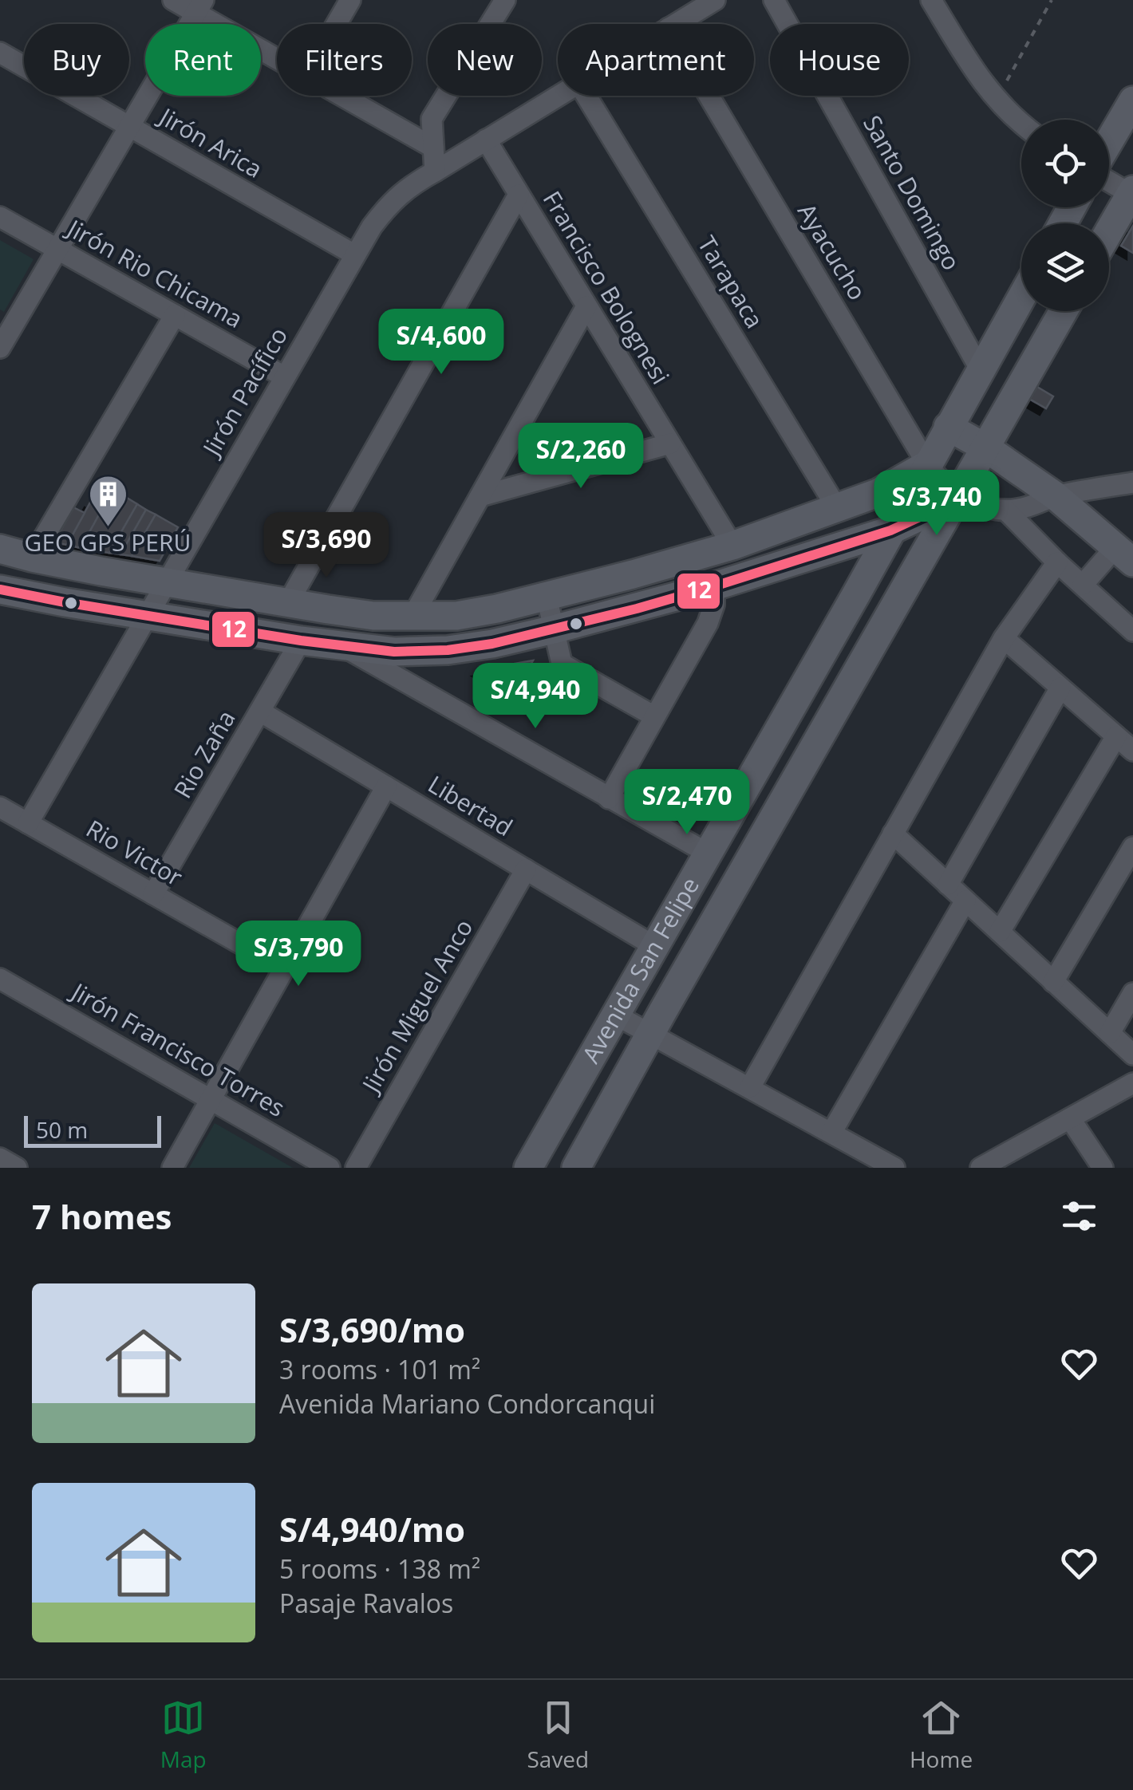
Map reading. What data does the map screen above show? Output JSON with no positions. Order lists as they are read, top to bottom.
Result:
{
  "streets": {
    "main road": ["Avenida San Felipe"],
    "street": [
      "Jirón Arica",
      "Santo Domingo",
      "Ayacucho",
      "Jirón Rio Chicama",
      "Tarapaca",
      "Francisco Bolognesi",
      "Jirón Pacífico",
      "Rio Zaña",
      "Libertad",
      "Rio Victor",
      "Jirón Miguel Anco",
      "Jirón Francisco Torres"
    ]
  },
  "crossings": [
    ["Jirón Arica", "Jirón Pacífico"],
    ["Santo Domingo", "Avenida San Felipe"],
    ["Ayacucho", "Avenida San Felipe"],
    ["Jirón Rio Chicama", "Jirón Pacífico"],
    ["Francisco Bolognesi", "Jirón Pacífico"],
    ["Jirón Pacífico", "Rio Victor"],
    ["Rio Zaña", "Libertad"],
    ["Rio Zaña", "Rio Victor"],
    ["Libertad", "Avenida San Felipe"],
    ["Libertad", "Jirón Miguel Anco"]
  ],
  "places": {
    "building": ["GEO GPS PERÚ"]
  },
  "lines": ["transit line 12"],
  "scale_bar": "50 m",
  "page": {
    "chip": [
      "Buy",
      "Rent",
      "Filters",
      "New",
      "Apartment",
      "House"
    ],
    "price": [
      "S/4,600",
      "S/2,260",
      "S/3,740",
      "S/3,690",
      "S/4,940",
      "S/2,470",
      "S/3,790"
    ],
    "scale": "50 m",
    "heading": "7 homes",
    "list": [
      {
        "name": "S/3,690/mo",
        "note": "3 rooms · 101 m² · Avenida Mariano Condorcanqui"
      },
      {
        "name": "S/4,940/mo",
        "note": "5 rooms · 138 m² · Pasaje Ravalos"
      }
    ],
    "tabs": ["Map", "Saved", "Home"]
  }
}
